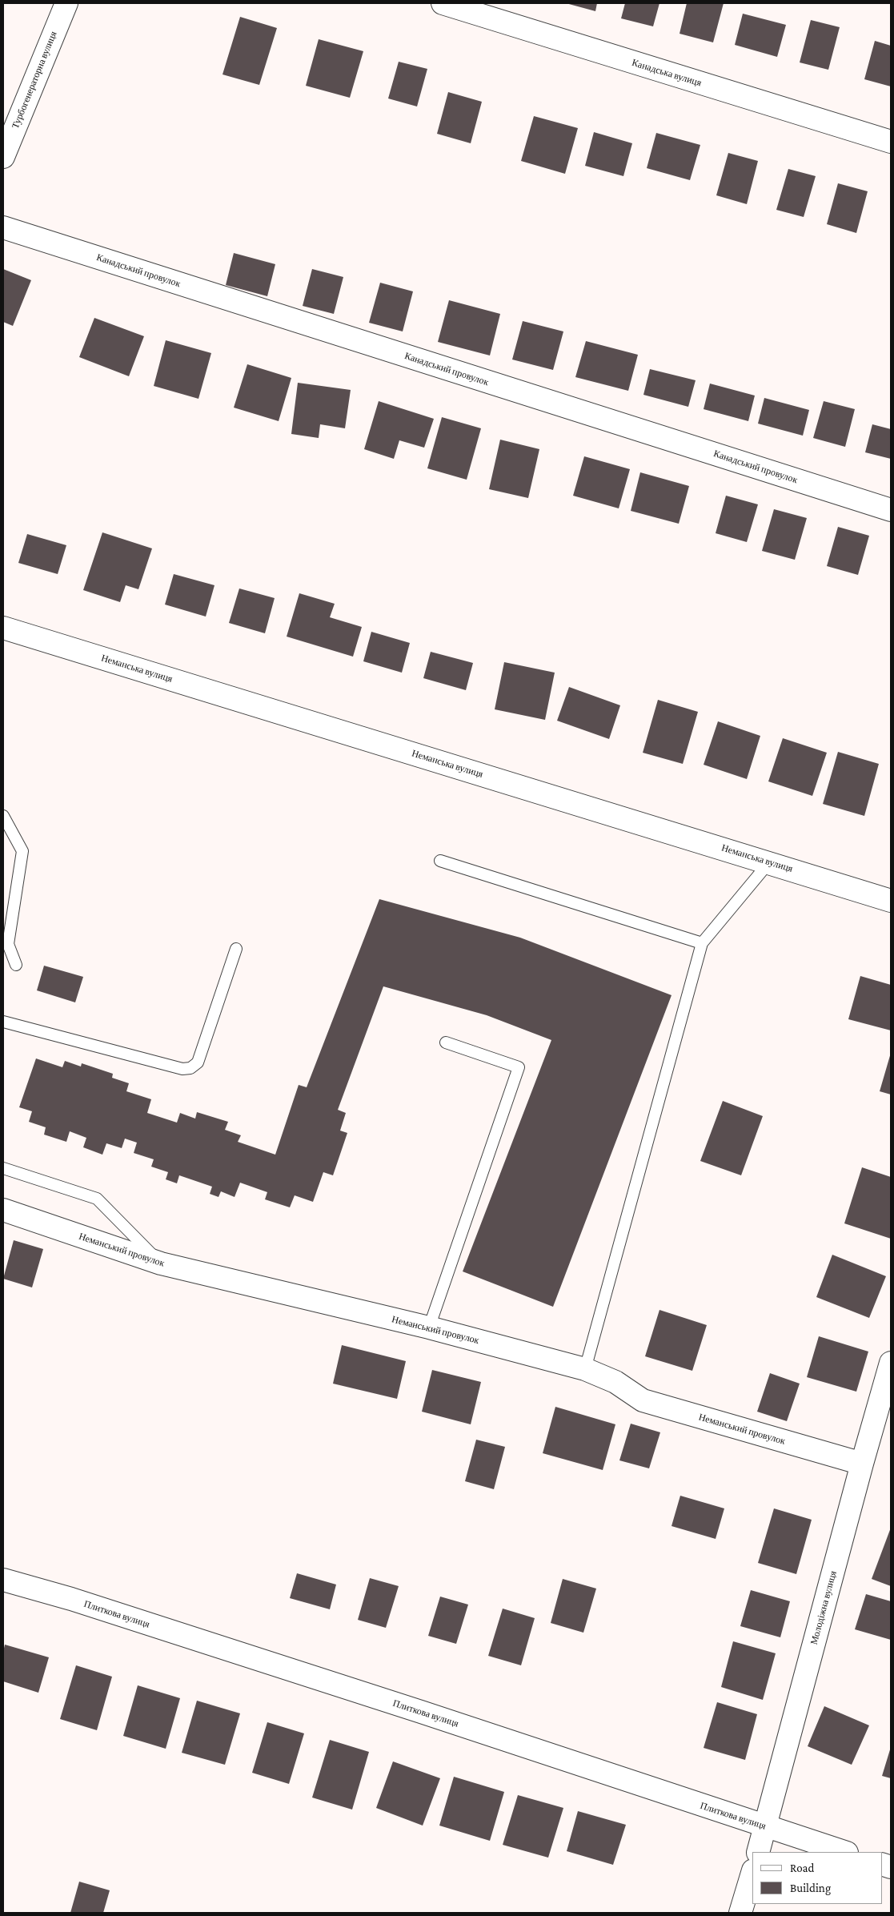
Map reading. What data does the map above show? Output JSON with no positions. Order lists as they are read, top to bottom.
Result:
{
  "streets": {
    "street": [
      "Канадська вулиця",
      "Турбогенераторна вулиця",
      "Канадський провулок",
      "Неманська вулиця",
      "Неманський провулок",
      "Молодіжна вулиця",
      "Плиткова вулиця"
    ]
  },
  "crossings": [
    ["Неманський провулок", "Молодіжна вулиця"],
    ["Молодіжна вулиця", "Плиткова вулиця"]
  ],
  "legend": ["Road", "Building"]
}
